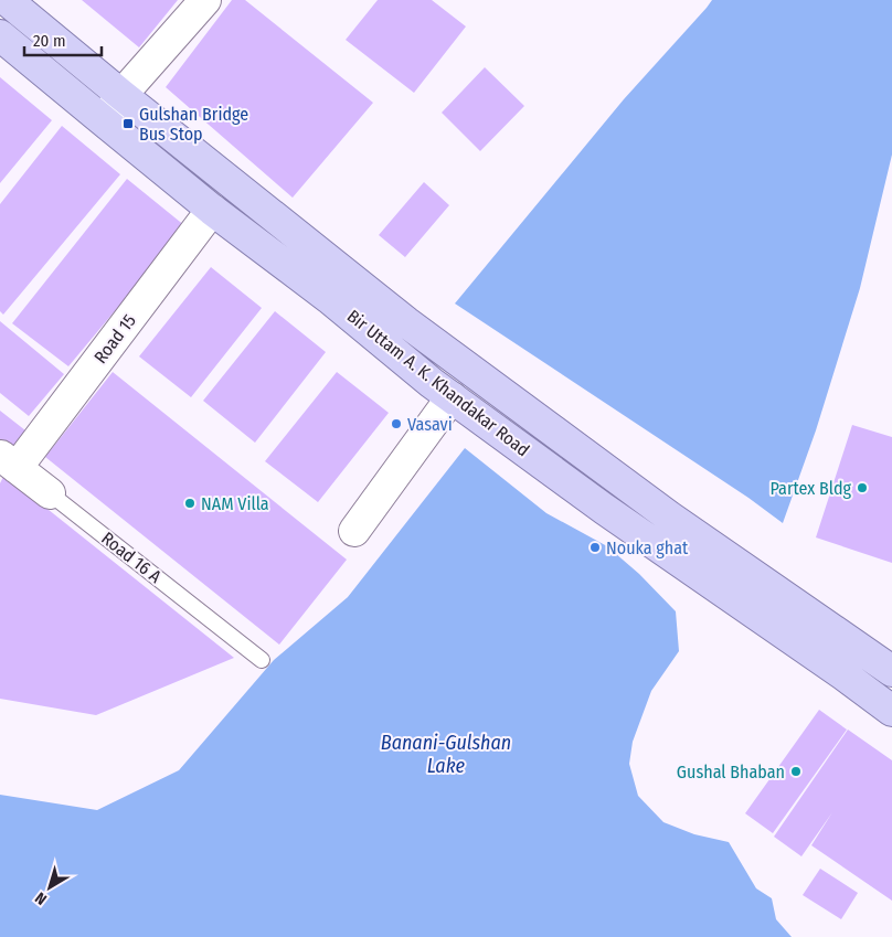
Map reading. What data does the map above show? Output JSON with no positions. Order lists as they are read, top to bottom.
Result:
{
  "streets": {
    "main road": ["Bir Uttam A. K. Khandakar Road"],
    "street": ["Road 15", "Road 16 A"]
  },
  "crossings": [
    ["Road 15", "Bir Uttam A. K. Khandakar Road"],
    ["Road 15", "Road 16 A"]
  ],
  "water": ["Banani-Gulshan Lake"],
  "places": {
    "transit": ["Gulshan Bridge Bus Stop"],
    "other": [
      "Vasavi",
      "Partex Bldg",
      "NAM Villa",
      "Nouka ghat",
      "Gushal Bhaban"
    ]
  },
  "scale_bar": "20 m",
  "north": "bottom left"
}
